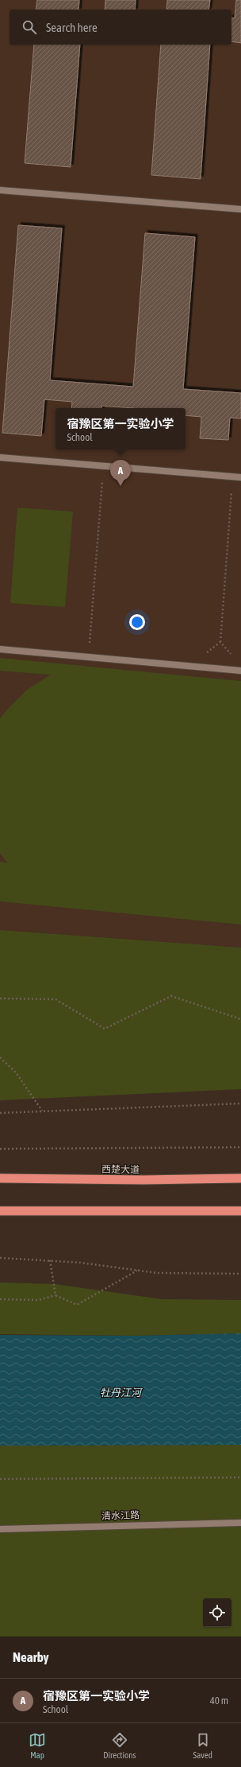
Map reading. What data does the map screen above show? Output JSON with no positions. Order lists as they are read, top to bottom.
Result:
{
  "streets": {
    "highway": ["西楚大道"],
    "street": ["清水江路"]
  },
  "water": ["牡丹江河"],
  "page": {
    "search": "Search here",
    "popup": ["宿豫区第一实验小学", "School"],
    "pins": "A",
    "heading": "Nearby",
    "list": [
      {
        "mark": "A",
        "name": "宿豫区第一实验小学",
        "note": "School",
        "value": "40 m"
      }
    ],
    "nav": ["Map", "Directions", "Saved"]
  }
}
